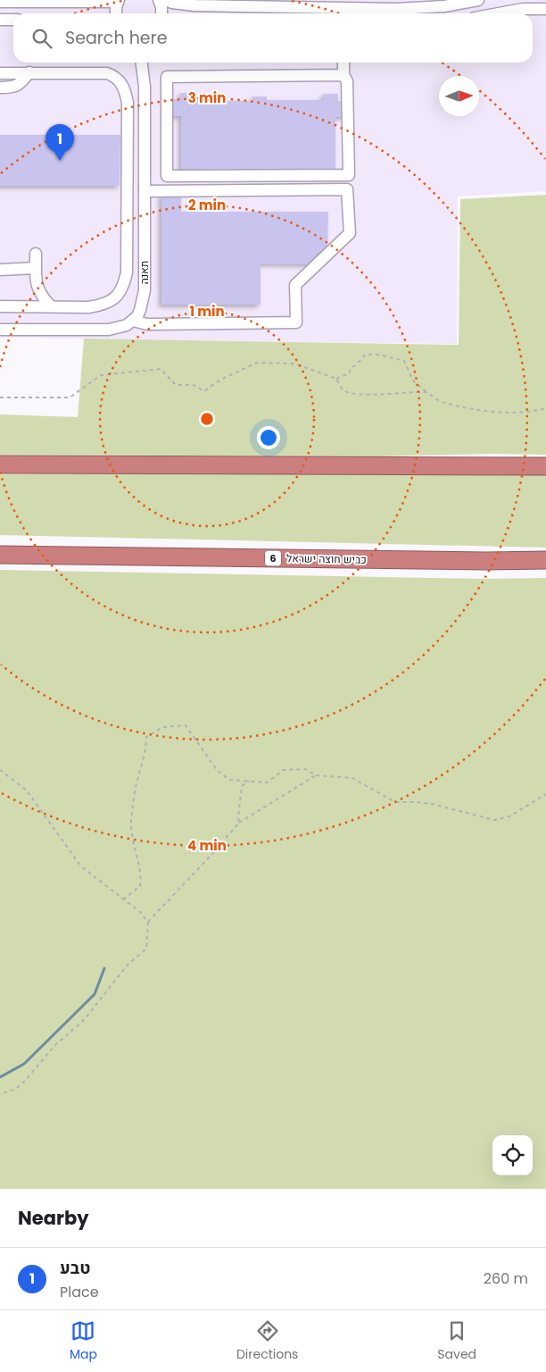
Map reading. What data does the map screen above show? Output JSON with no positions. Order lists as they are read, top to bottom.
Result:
{
  "streets": {
    "highway": ["6", "כביש חוצה ישראל"],
    "street": ["תאנה"]
  },
  "north": "right",
  "page": {
    "search": "Search here",
    "pins": "1",
    "heading": "Nearby",
    "list": [
      {
        "mark": "1",
        "name": "טבע",
        "note": "Place",
        "value": "260 m"
      }
    ],
    "nav": ["Map", "Directions", "Saved"]
  },
  "rings": [
    "3 min",
    "2 min",
    "1 min",
    "4 min"
  ]
}
